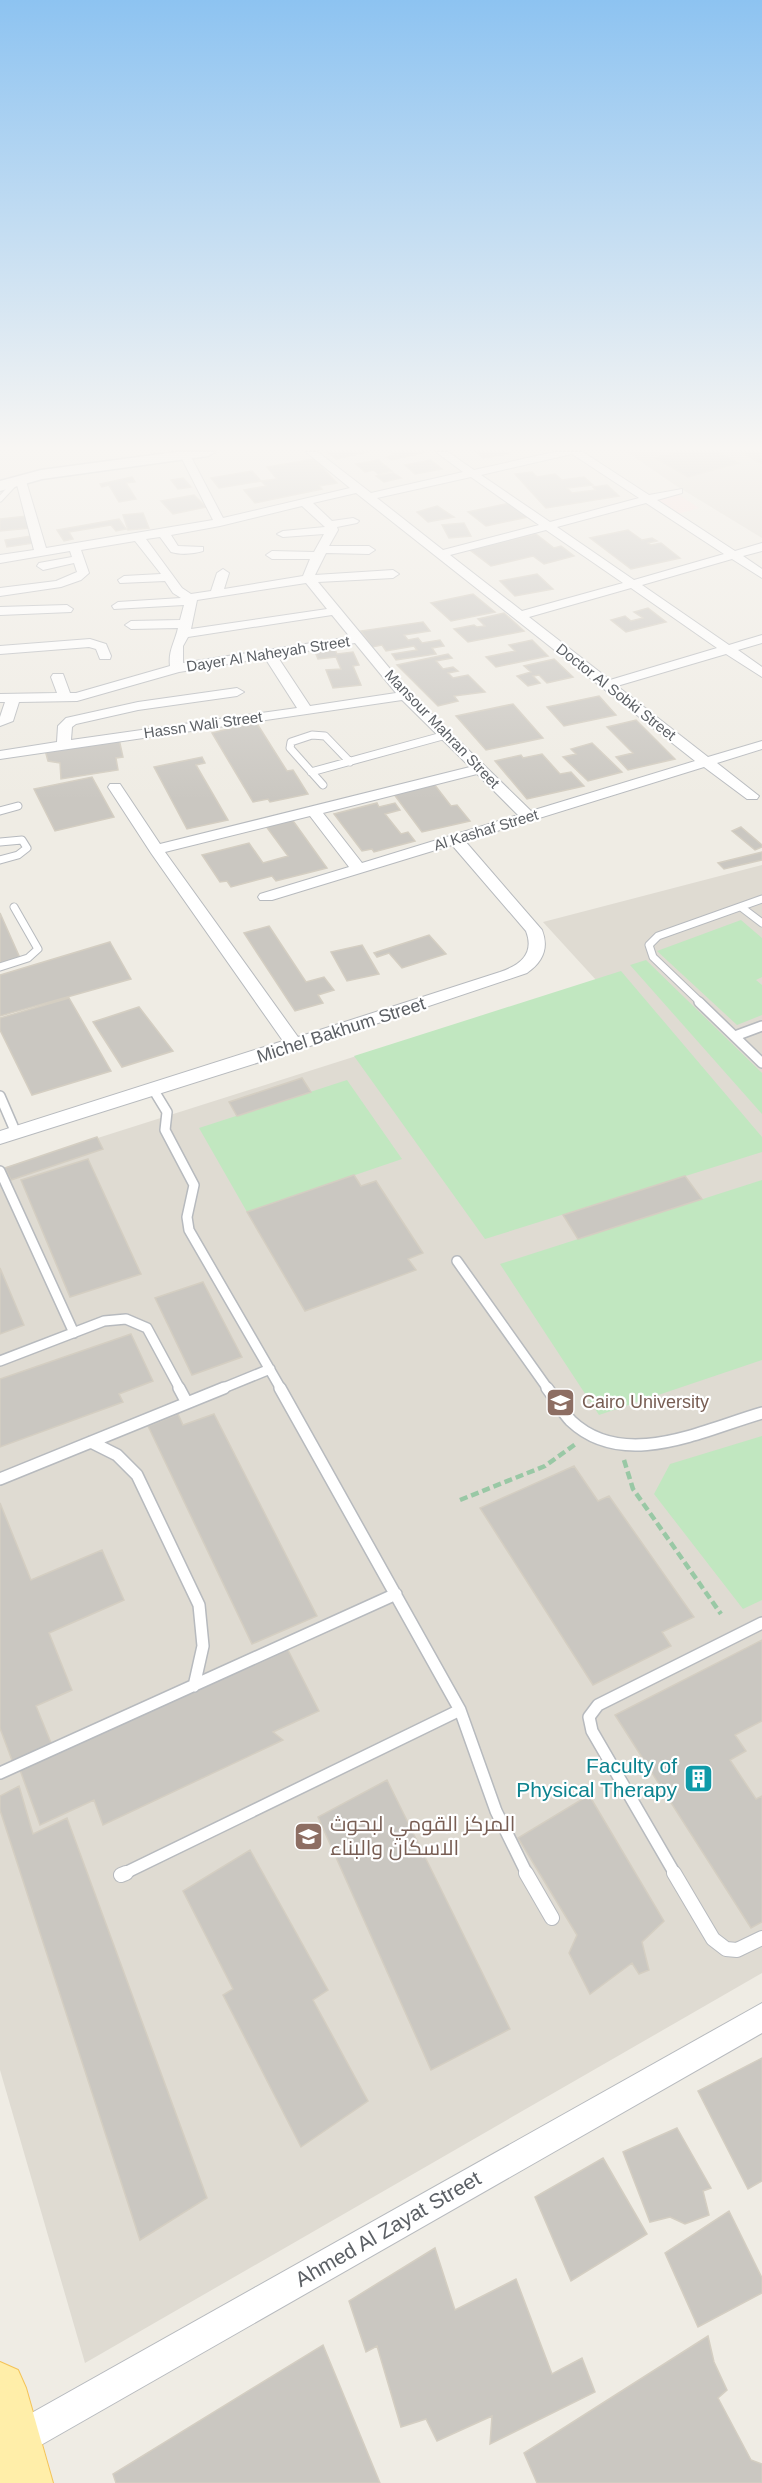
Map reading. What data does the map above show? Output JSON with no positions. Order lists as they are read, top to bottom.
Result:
{
  "streets": {
    "street": [
      "Dayer Al Naheyah Street",
      "Doctor Al Sobki Street",
      "Hassn Wali Street",
      "Mansour Mahran Street",
      "Al Kashaf Street",
      "Michel Bakhum Street",
      "Ahmed Al Zayat Street"
    ]
  },
  "crossings": [
    ["Dayer Al Naheyah Street", "Mansour Mahran Street"],
    ["Doctor Al Sobki Street", "Al Kashaf Street"],
    ["Hassn Wali Street", "Mansour Mahran Street"],
    ["Mansour Mahran Street", "Al Kashaf Street"],
    ["Al Kashaf Street", "Michel Bakhum Street"]
  ],
  "places": {
    "school or university": ["Cairo University", "المركز القومي لبحوث الاسكان والبناء"],
    "building": ["Faculty of Physical Therapy"]
  }
}
